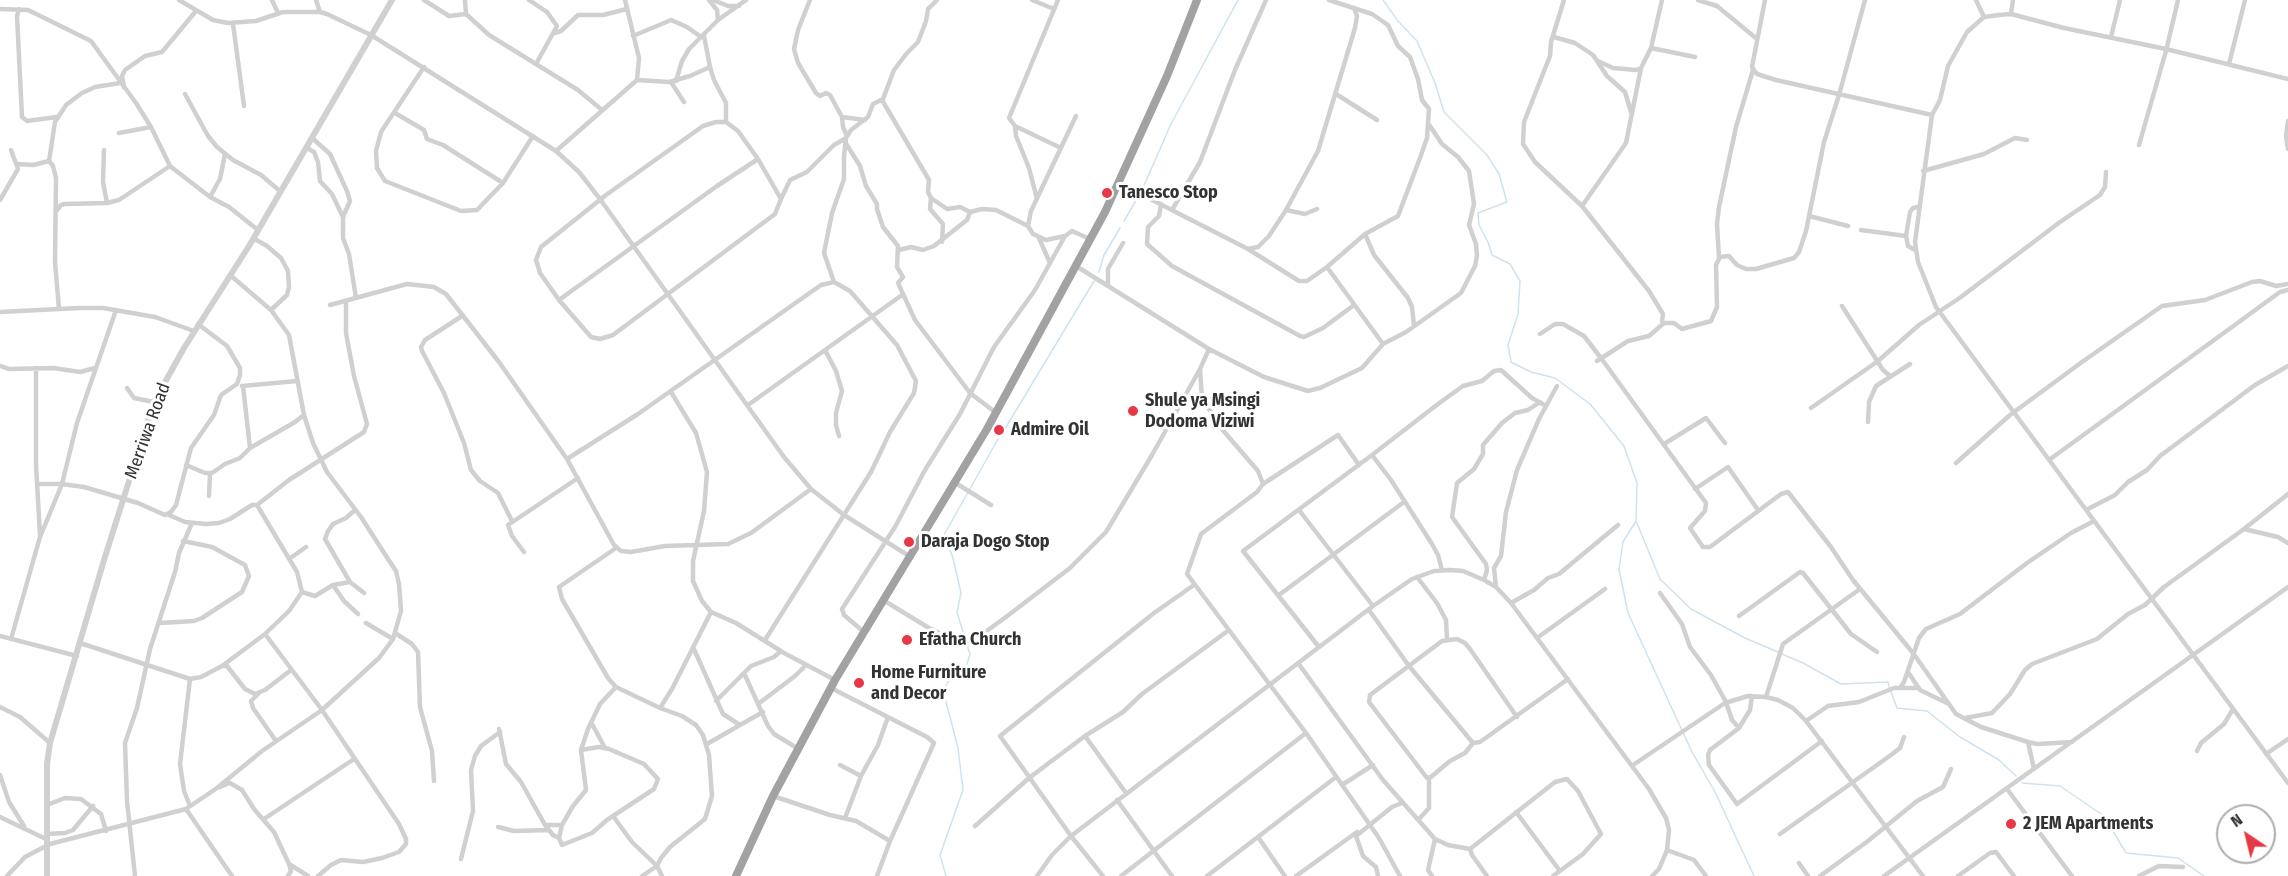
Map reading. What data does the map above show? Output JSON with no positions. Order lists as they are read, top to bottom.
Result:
{
  "streets": {
    "street": ["Merriwa Road"]
  },
  "places": [
    "Tanesco Stop",
    "Shule ya Msingi Dodoma Viziwi",
    "Admire Oil",
    "Daraja Dogo Stop",
    "Efatha Church",
    "Home Furniture and Decor",
    "2 JEM Apartments"
  ],
  "north": "top left"
}
